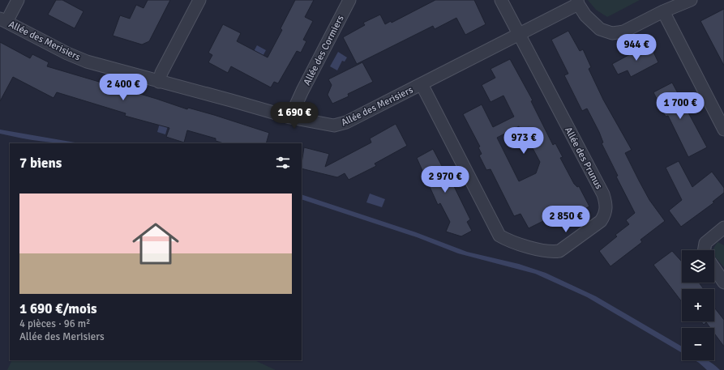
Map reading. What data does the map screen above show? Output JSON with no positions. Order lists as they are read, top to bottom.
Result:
{
  "streets": {
    "street": ["Allée des Merisiers", "Allée des Cormiers", "Allée des Prunus"]
  },
  "crossings": [
    ["Allée des Merisiers", "Allée des Cormiers"],
    ["Allée des Merisiers", "Allée des Prunus"]
  ],
  "page": {
    "price": [
      "944 €",
      "2 400 €",
      "1 700 €",
      "1 690 €",
      "973 €",
      "2 970 €",
      "2 850 €"
    ],
    "heading": "7 biens",
    "list": [
      {
        "name": "1 690 €/mois",
        "note": "4 pièces · 96 m² · Allée des Merisiers"
      }
    ],
    "map_buttons": ["+", "−"]
  }
}
